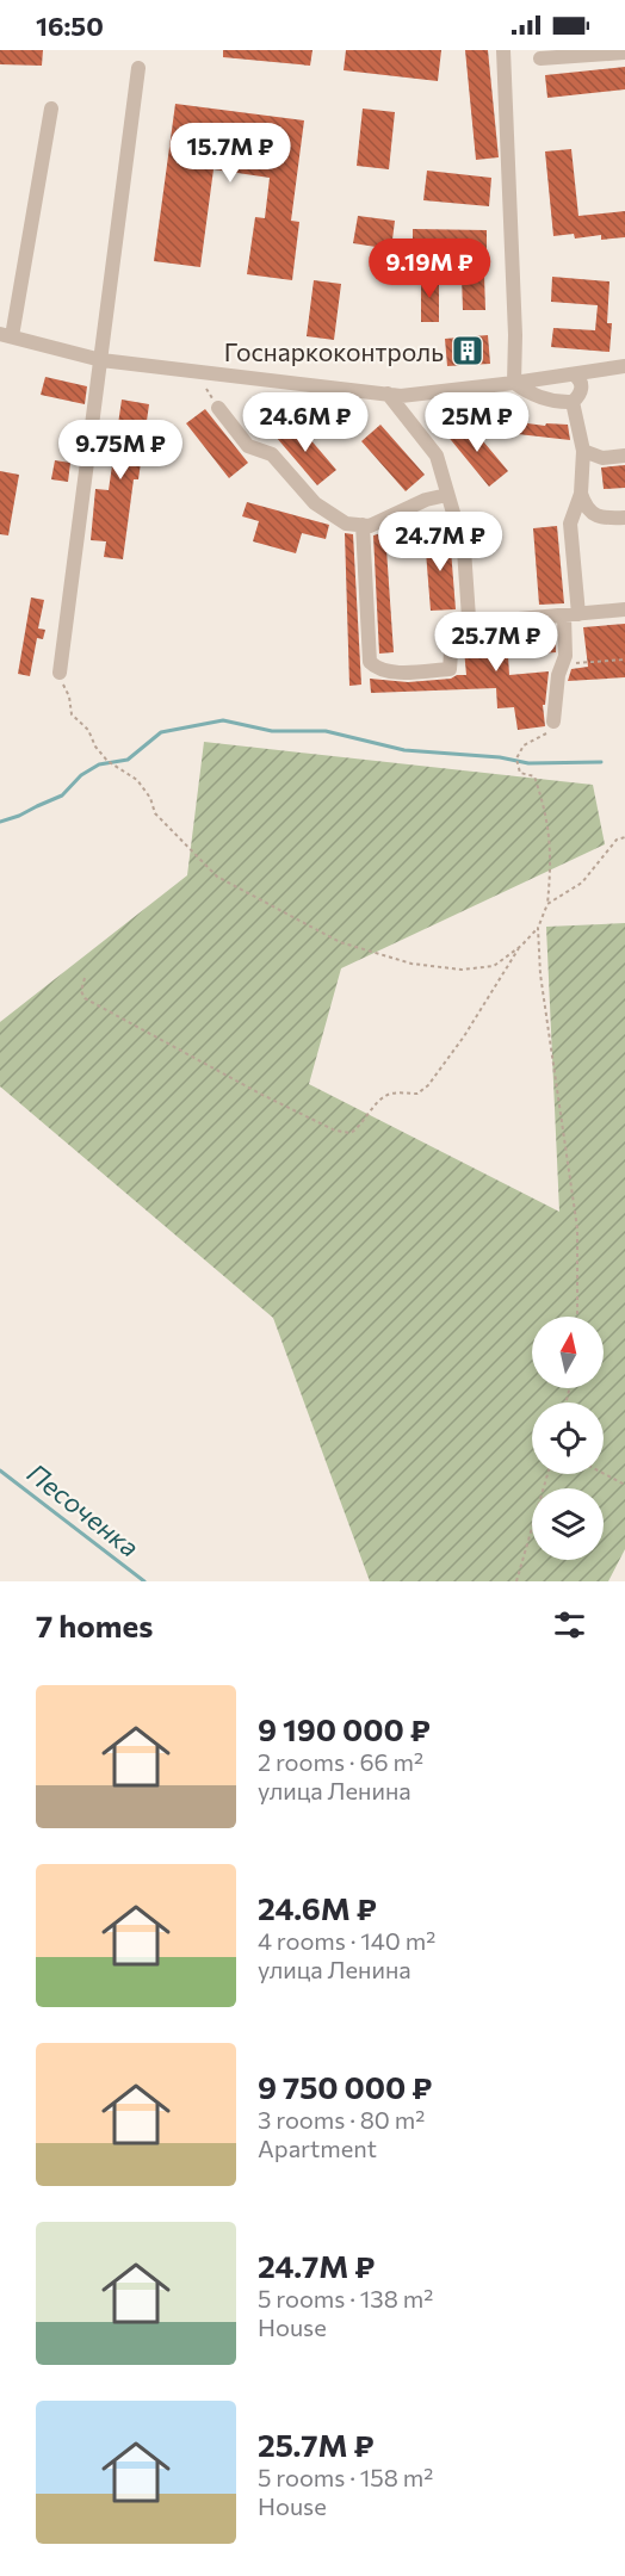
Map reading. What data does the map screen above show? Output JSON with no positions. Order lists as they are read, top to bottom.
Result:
{
  "water": ["Песоченка"],
  "places": {
    "building": ["Госнаркоконтроль"]
  },
  "north": "top",
  "page": {
    "status": "16:50",
    "price": [
      "15.7M ₽",
      "9.19M ₽",
      "24.6M ₽",
      "25M ₽",
      "9.75M ₽",
      "24.7M ₽",
      "25.7M ₽"
    ],
    "heading": "7 homes",
    "list": [
      {
        "name": "9 190 000 ₽",
        "note": "2 rooms · 66 m² · улица Ленина"
      },
      {
        "name": "24.6M ₽",
        "note": "4 rooms · 140 m² · улица Ленина"
      },
      {
        "name": "9 750 000 ₽",
        "note": "3 rooms · 80 m² · Apartment"
      },
      {
        "name": "24.7M ₽",
        "note": "5 rooms · 138 m² · House"
      },
      {
        "name": "25.7M ₽",
        "note": "5 rooms · 158 m² · House"
      }
    ]
  }
}
